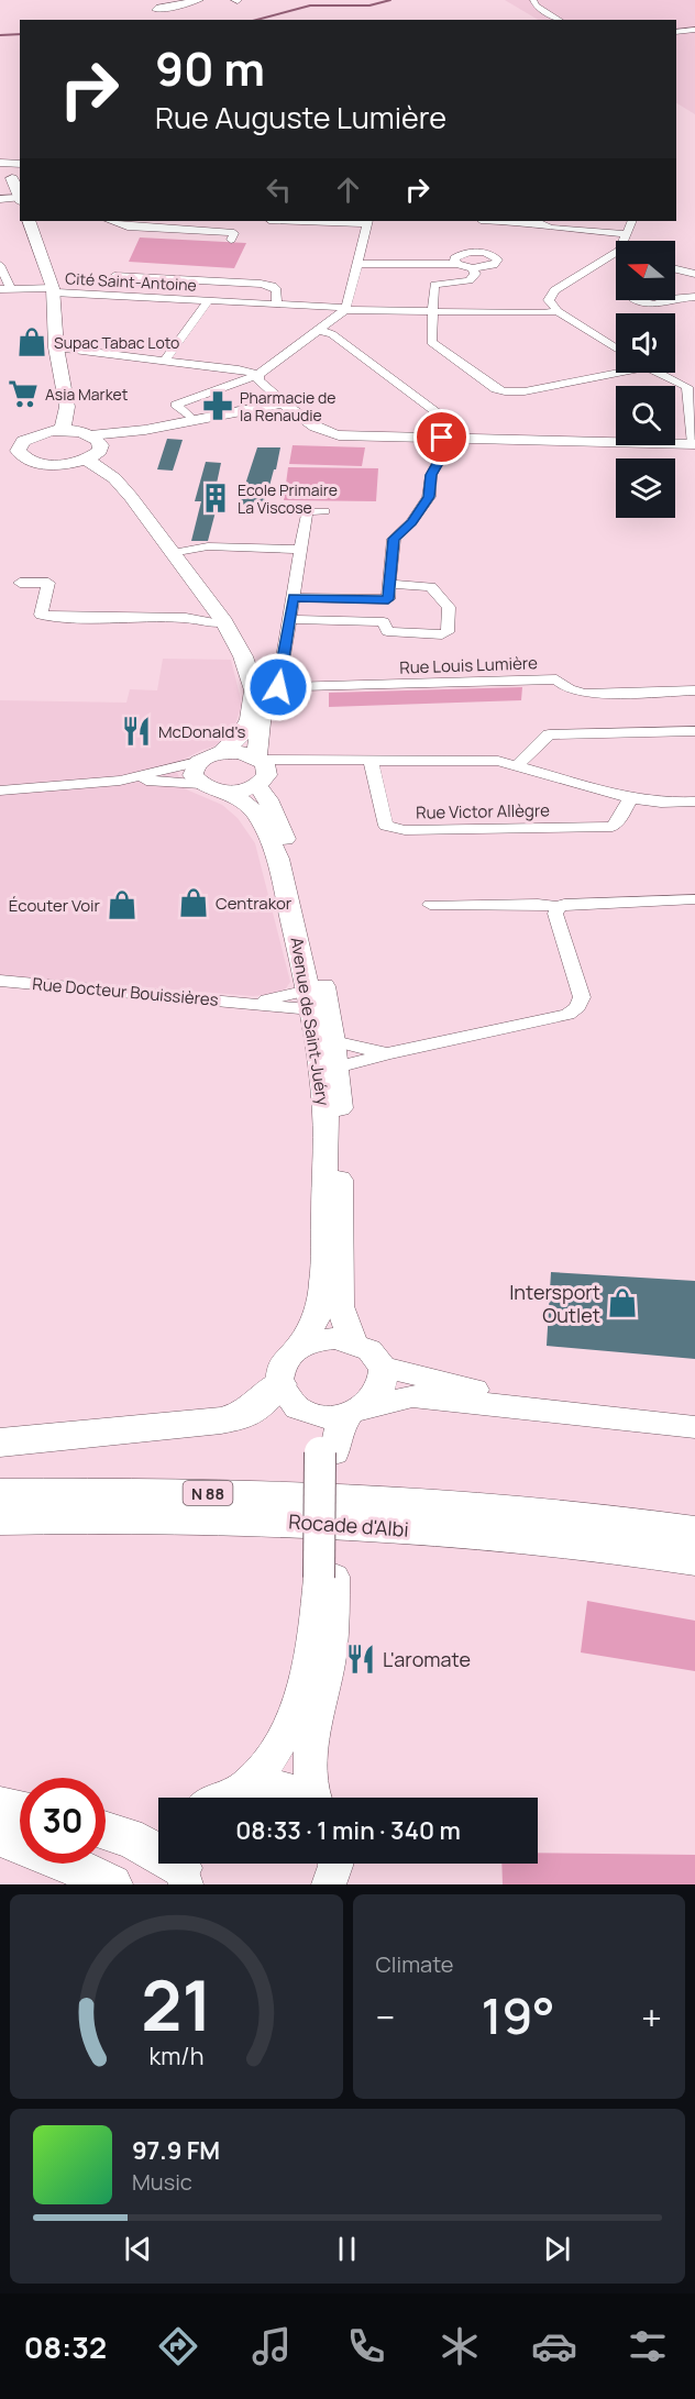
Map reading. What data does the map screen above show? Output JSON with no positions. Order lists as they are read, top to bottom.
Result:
{
  "streets": {
    "highway": ["N 88", "Rocade d'Albi"],
    "main road": ["Avenue de Saint-Juéry"],
    "street": [
      "Cité Saint-Antoine",
      "Rue Louis Lumière",
      "Rue Victor Allègre",
      "Rue Docteur Bouissières"
    ]
  },
  "crossings": [
    ["Rue Victor Allègre", "Avenue de Saint-Juéry"],
    ["Rue Docteur Bouissières", "Avenue de Saint-Juéry"]
  ],
  "places": {
    "shop": [
      "Supac Tabac Loto",
      "Centrakor",
      "Écouter Voir",
      "Intersport Outlet"
    ],
    "supermarket": ["Asia Market"],
    "pharmacy": ["Pharmacie de la Renaudie"],
    "building": ["Ecole Primaire La Viscose"],
    "restaurant": ["McDonald's", "L'aromate"]
  },
  "north": "left",
  "page": {
    "turn": ["90 m", "Rue Auguste Lumière"],
    "limit": "30",
    "trip": "08:33 · 1 min · 340 m",
    "tile": "Climate",
    "heat": ["−", "19°", "+"],
    "song": ["97.9 FM", "Music"],
    "tabs": "08:32",
    "gauge": ["21", "km/h"]
  }
}
